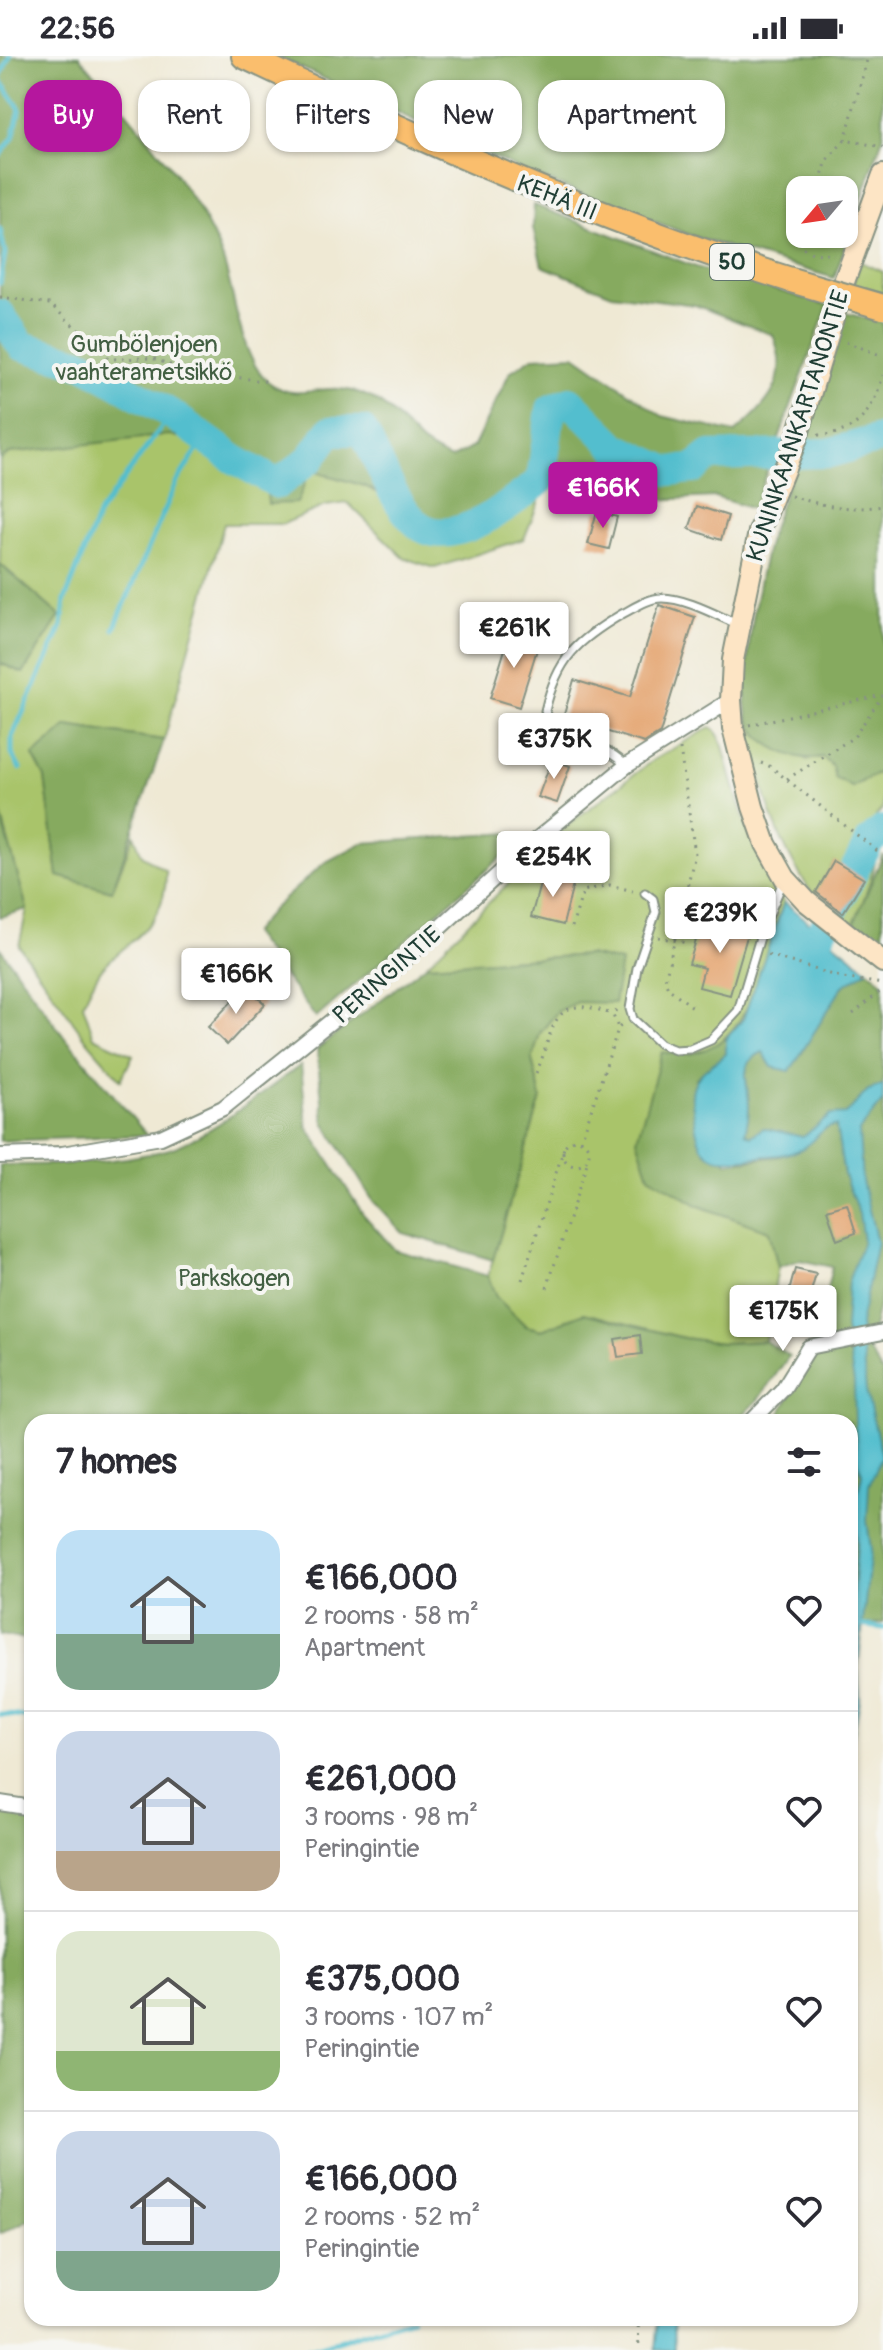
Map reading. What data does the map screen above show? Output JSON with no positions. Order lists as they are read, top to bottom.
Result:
{
  "streets": {
    "highway": ["KEHÄ III", "50"],
    "street": ["KUNINKAANKARTANONTIE", "PERINGINTIE"]
  },
  "crossings": [
    ["KUNINKAANKARTANONTIE", "PERINGINTIE"]
  ],
  "parks": ["Gumbölenjoen vaahterametsikkö", "Parkskogen"],
  "north": "bottom left",
  "page": {
    "status": "22:56",
    "chip": [
      "Buy",
      "Rent",
      "Filters",
      "New",
      "Apartment"
    ],
    "price": [
      "€166K",
      "€261K",
      "€375K",
      "€254K",
      "€239K",
      "€166K",
      "€175K"
    ],
    "heading": "7 homes",
    "list": [
      {
        "name": "€166,000",
        "note": "2 rooms · 58 m² · Apartment"
      },
      {
        "name": "€261,000",
        "note": "3 rooms · 98 m² · Peringintie"
      },
      {
        "name": "€375,000",
        "note": "3 rooms · 107 m² · Peringintie"
      },
      {
        "name": "€166,000",
        "note": "2 rooms · 52 m² · Peringintie"
      }
    ]
  }
}
